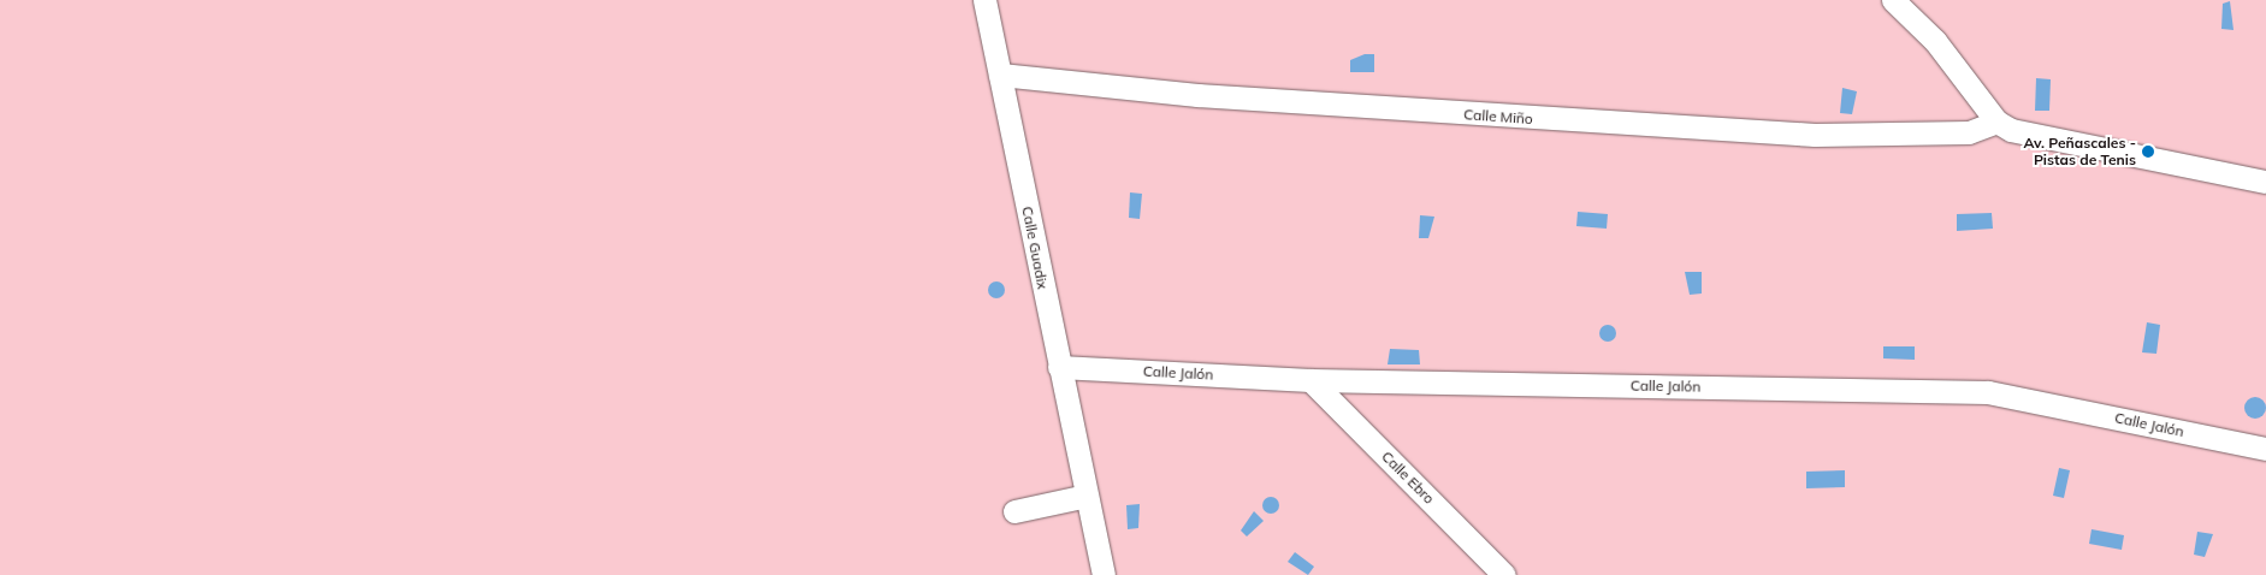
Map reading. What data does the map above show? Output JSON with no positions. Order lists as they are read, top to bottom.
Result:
{
  "streets": {
    "street": [
      "Calle Miño",
      "Calle Guadix",
      "Calle Jalón",
      "Calle Ebro"
    ]
  },
  "crossings": [
    ["Calle Miño", "Calle Guadix"],
    ["Calle Guadix", "Calle Jalón"],
    ["Calle Jalón", "Calle Ebro"]
  ],
  "places": ["Av. Peñascales - Pistas de Tenis"]
}
